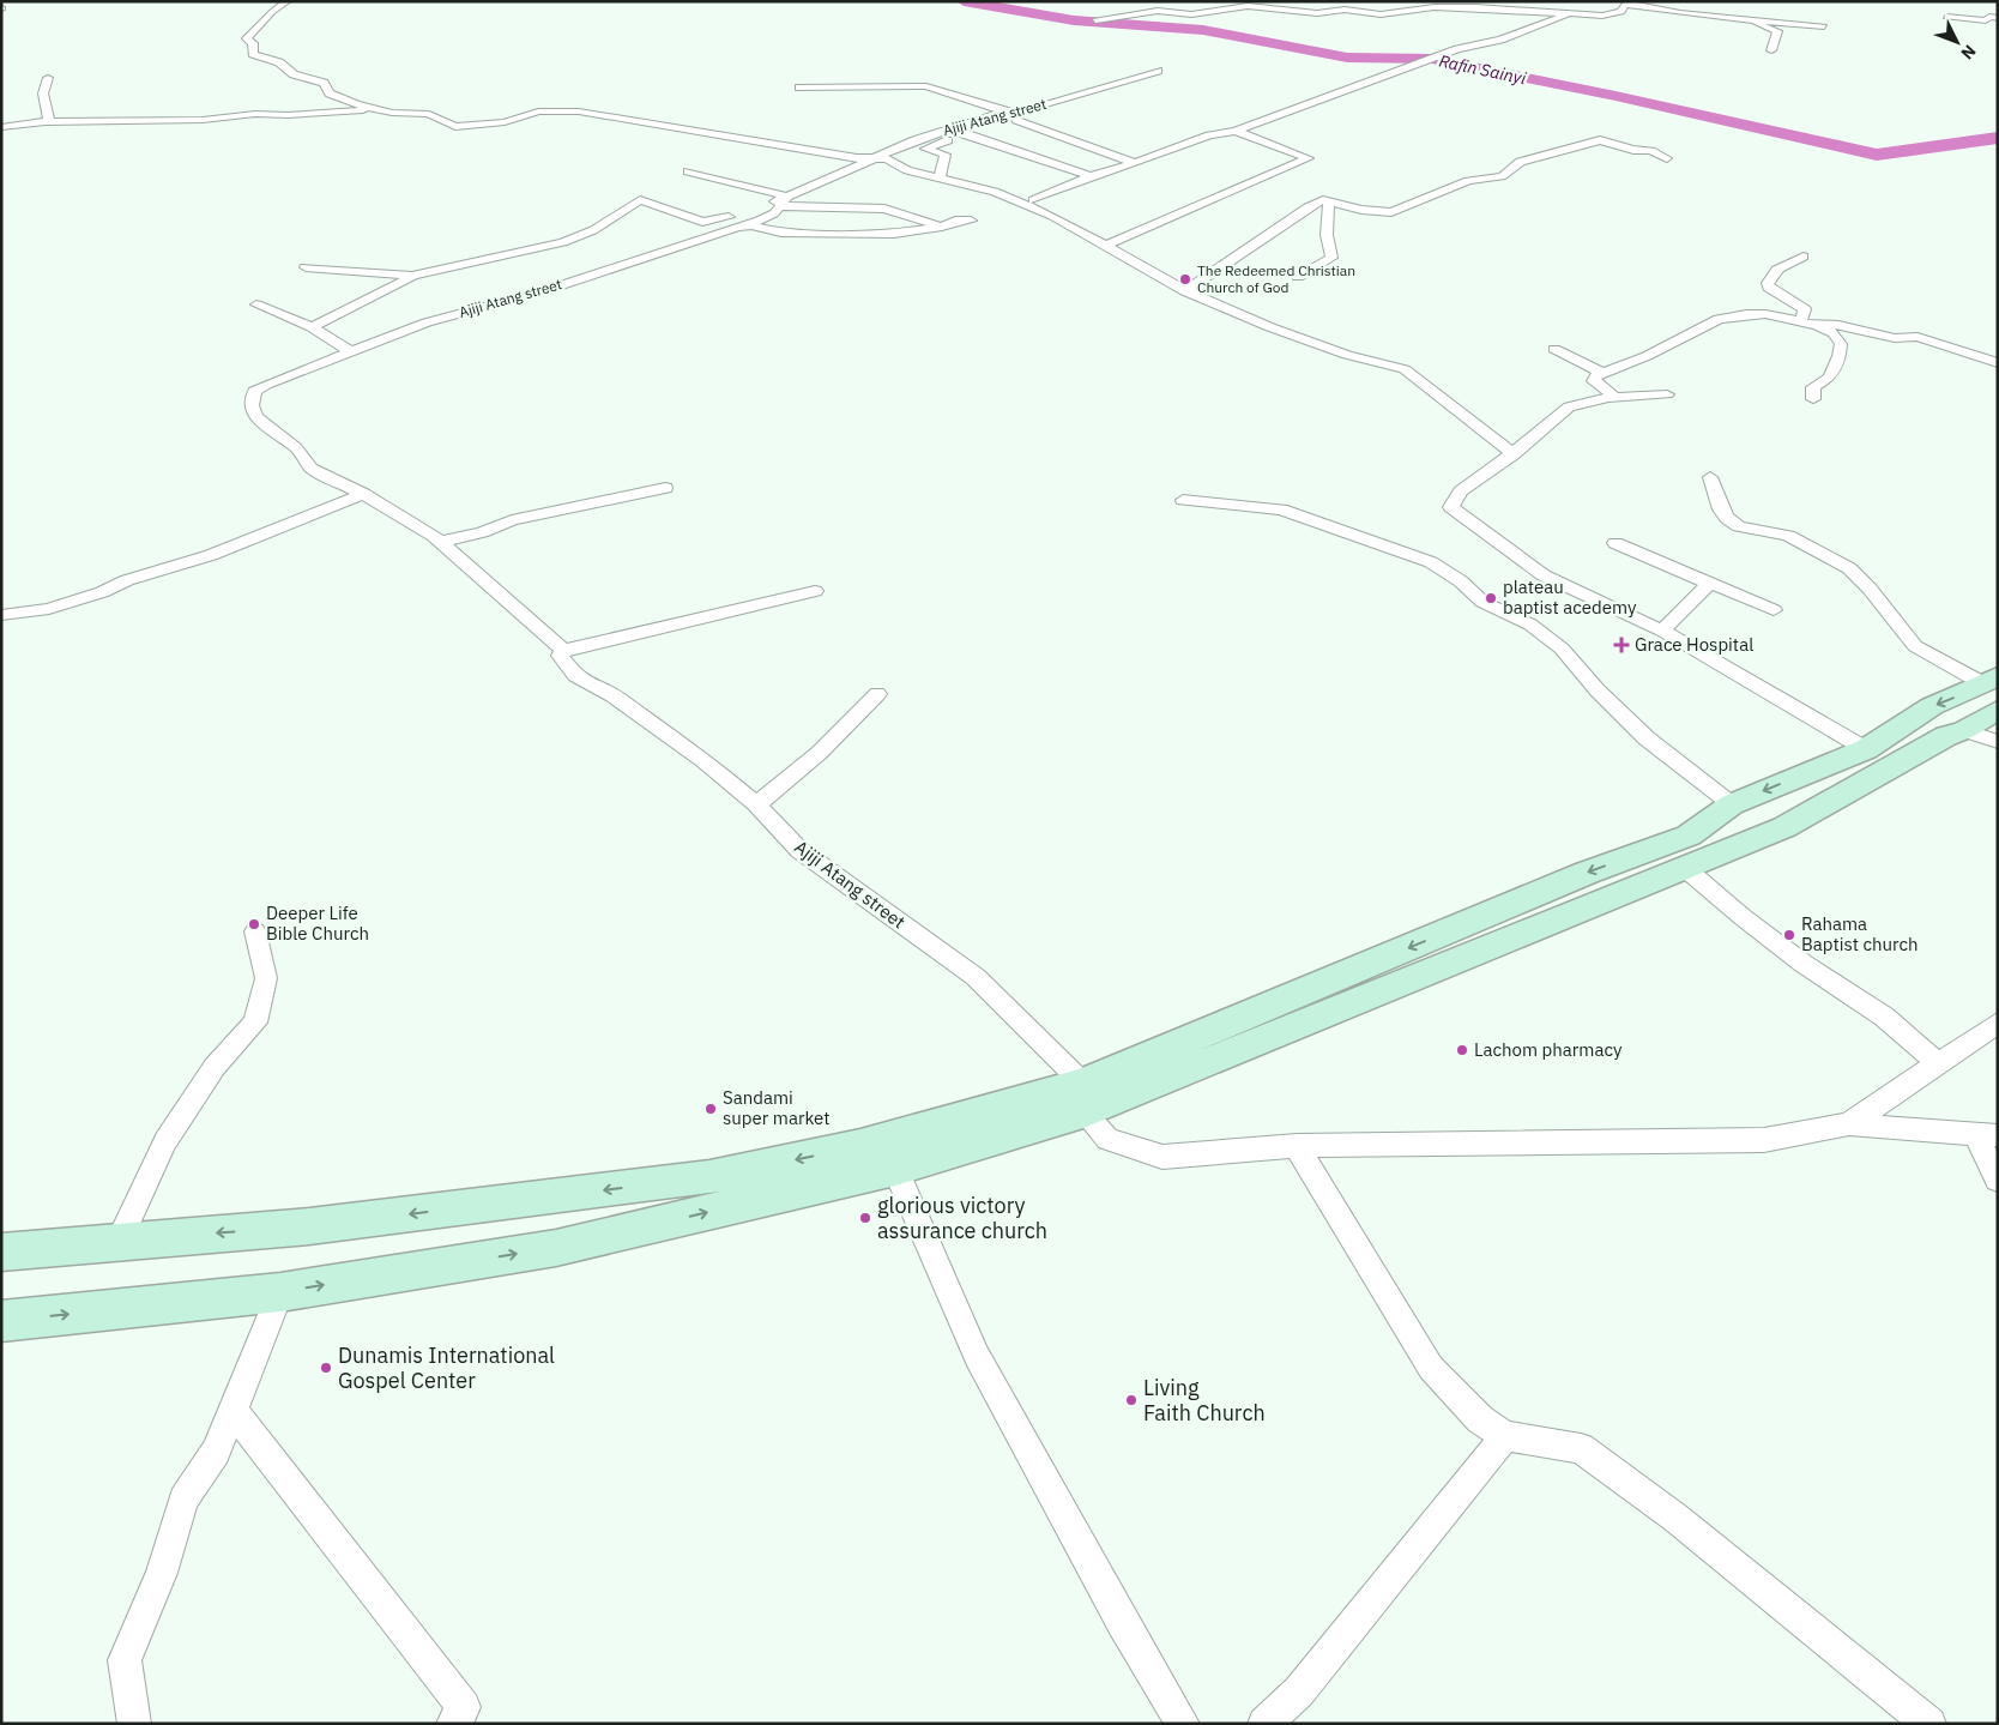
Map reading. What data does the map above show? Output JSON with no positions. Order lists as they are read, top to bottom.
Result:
{
  "streets": {
    "street": ["Ajiji Atang street"]
  },
  "water": ["Rafin Sainyi"],
  "places": {
    "other": [
      "The Redeemed Christian Church of God",
      "plateau baptist acedemy",
      "Deeper Life Bible Church",
      "Rahama Baptist church",
      "Lachom pharmacy",
      "Sandami super market",
      "glorious victory assurance church",
      "Dunamis International Gospel Center",
      "Living Faith Church"
    ],
    "health": ["Grace Hospital"]
  },
  "north": "bottom right"
}
